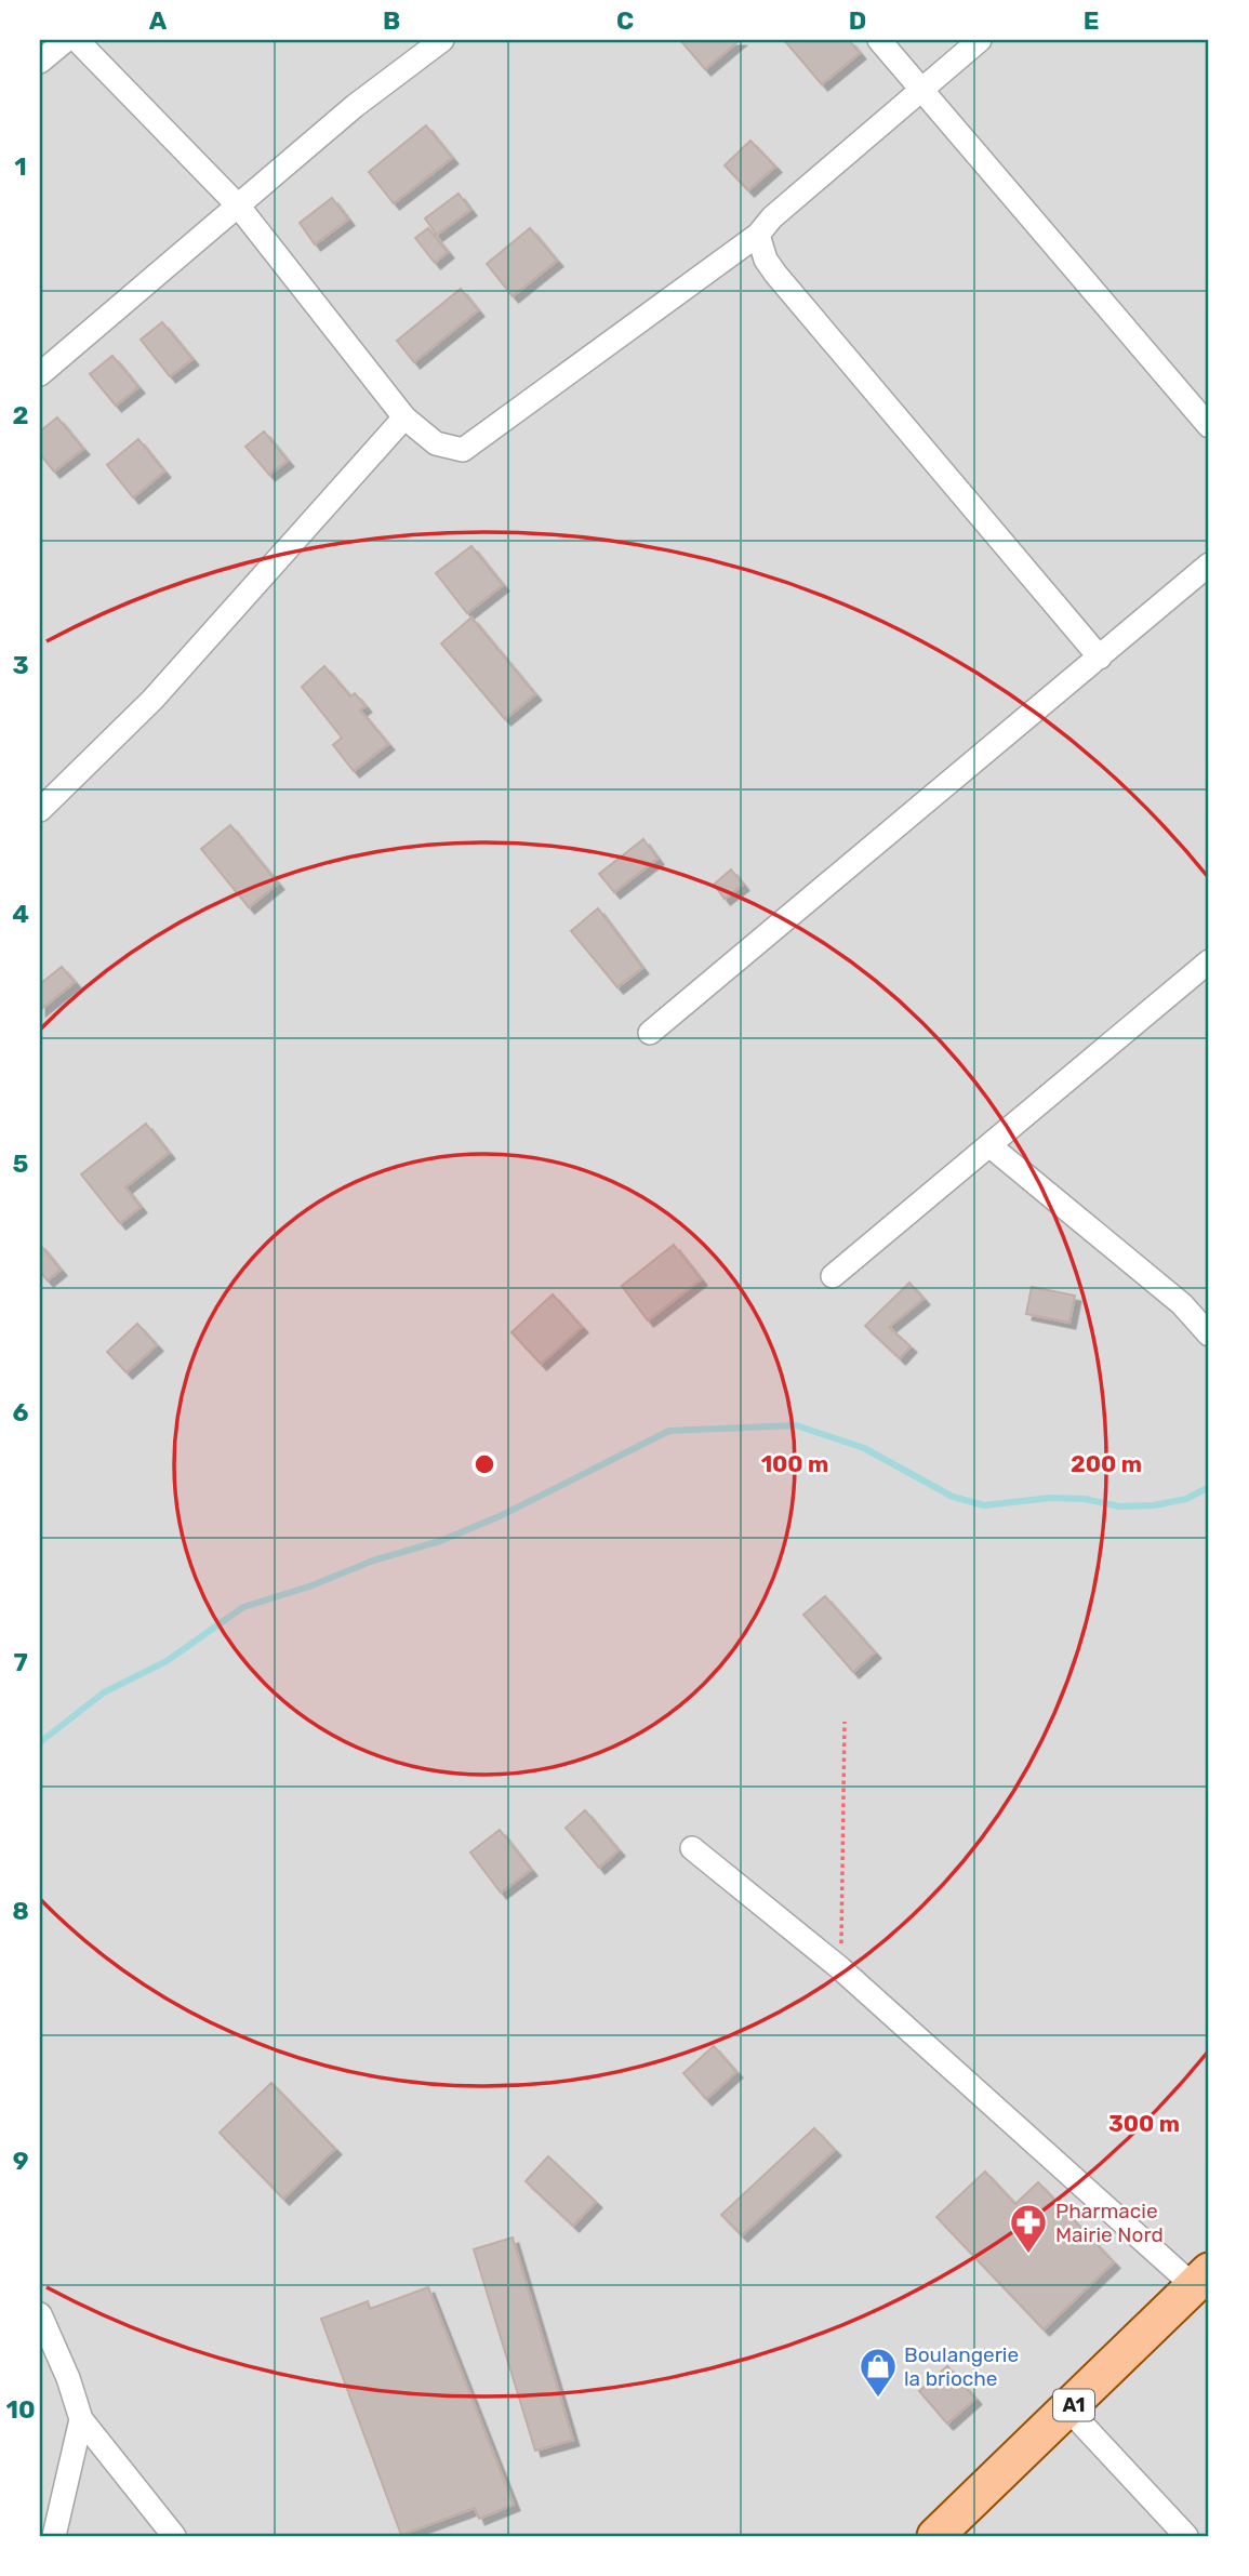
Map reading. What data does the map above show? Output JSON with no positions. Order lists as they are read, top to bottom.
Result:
{
  "streets": {
    "main road": ["A1"]
  },
  "places": {
    "pharmacy": ["Pharmacie Mairie Nord"],
    "shop": ["Boulangerie la brioche"]
  },
  "grid": {
    "columns": [
      "A",
      "B",
      "C",
      "D",
      "E"
    ],
    "rows": [
      "1",
      "2",
      "3",
      "4",
      "5",
      "6",
      "7",
      "8",
      "9",
      "10"
    ]
  },
  "rings": ["100 m", "200 m", "300 m"]
}
